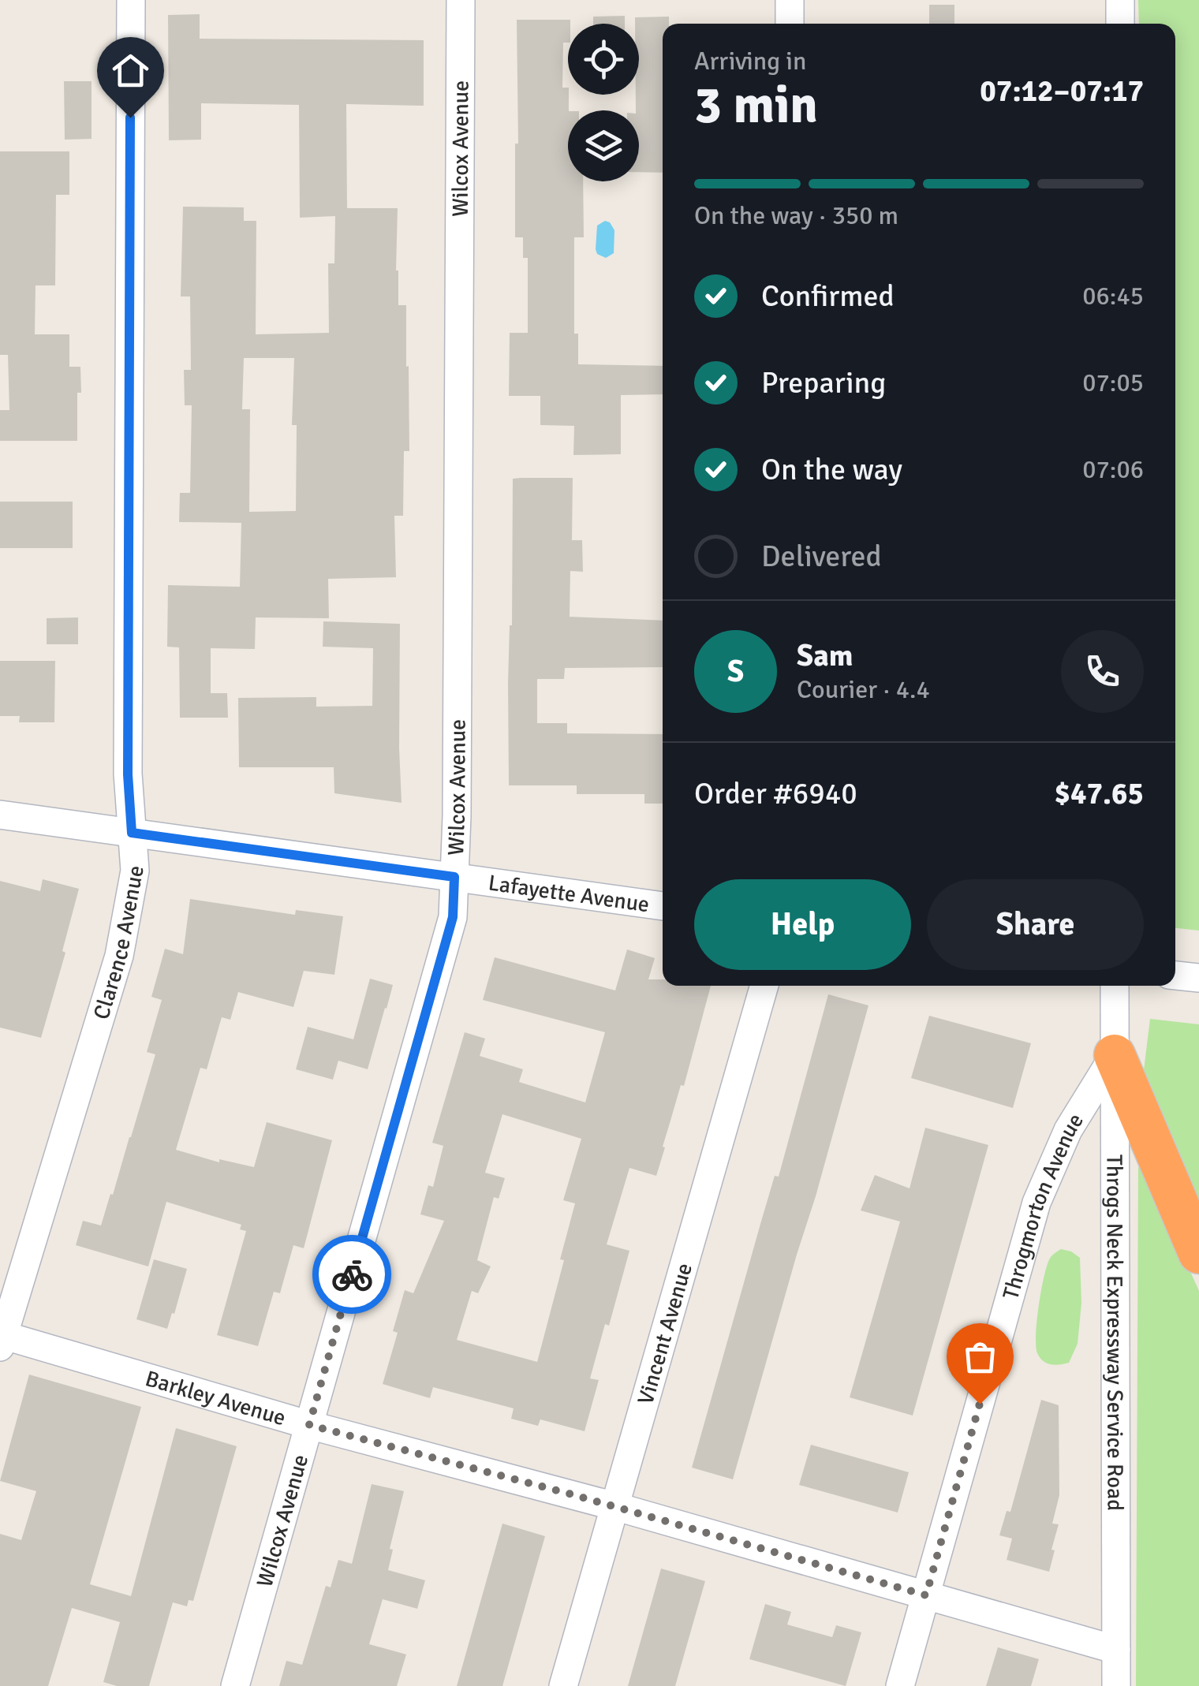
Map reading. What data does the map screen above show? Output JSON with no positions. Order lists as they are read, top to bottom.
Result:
{
  "streets": {
    "street": [
      "Wilcox Avenue",
      "Lafayette Avenue",
      "Clarence Avenue",
      "Throgmorton Avenue",
      "Vincent Avenue",
      "Throgs Neck Expressway Service Road",
      "Barkley Avenue"
    ]
  },
  "crossings": [
    ["Wilcox Avenue", "Lafayette Avenue"],
    ["Wilcox Avenue", "Barkley Avenue"],
    ["Lafayette Avenue", "Clarence Avenue"],
    ["Clarence Avenue", "Barkley Avenue"],
    ["Throgmorton Avenue", "Throgs Neck Expressway Service Road"],
    ["Throgmorton Avenue", "Barkley Avenue"],
    ["Vincent Avenue", "Barkley Avenue"],
    ["Throgs Neck Expressway Service Road", "Barkley Avenue"]
  ],
  "page": {
    "heading": ["3 min", "Arriving in", "07:12–07:17"],
    "panel": [
      "Sam",
      "Courier · 4.4",
      "Order #6940",
      "$47.65"
    ],
    "bar": "On the way · 350 m",
    "list": [
      ["Confirmed", "06:45"],
      ["Preparing", "07:05"],
      ["On the way", "07:06"],
      "Delivered"
    ],
    "round": "S",
    "buttons": ["Help", "Share"]
  }
}
